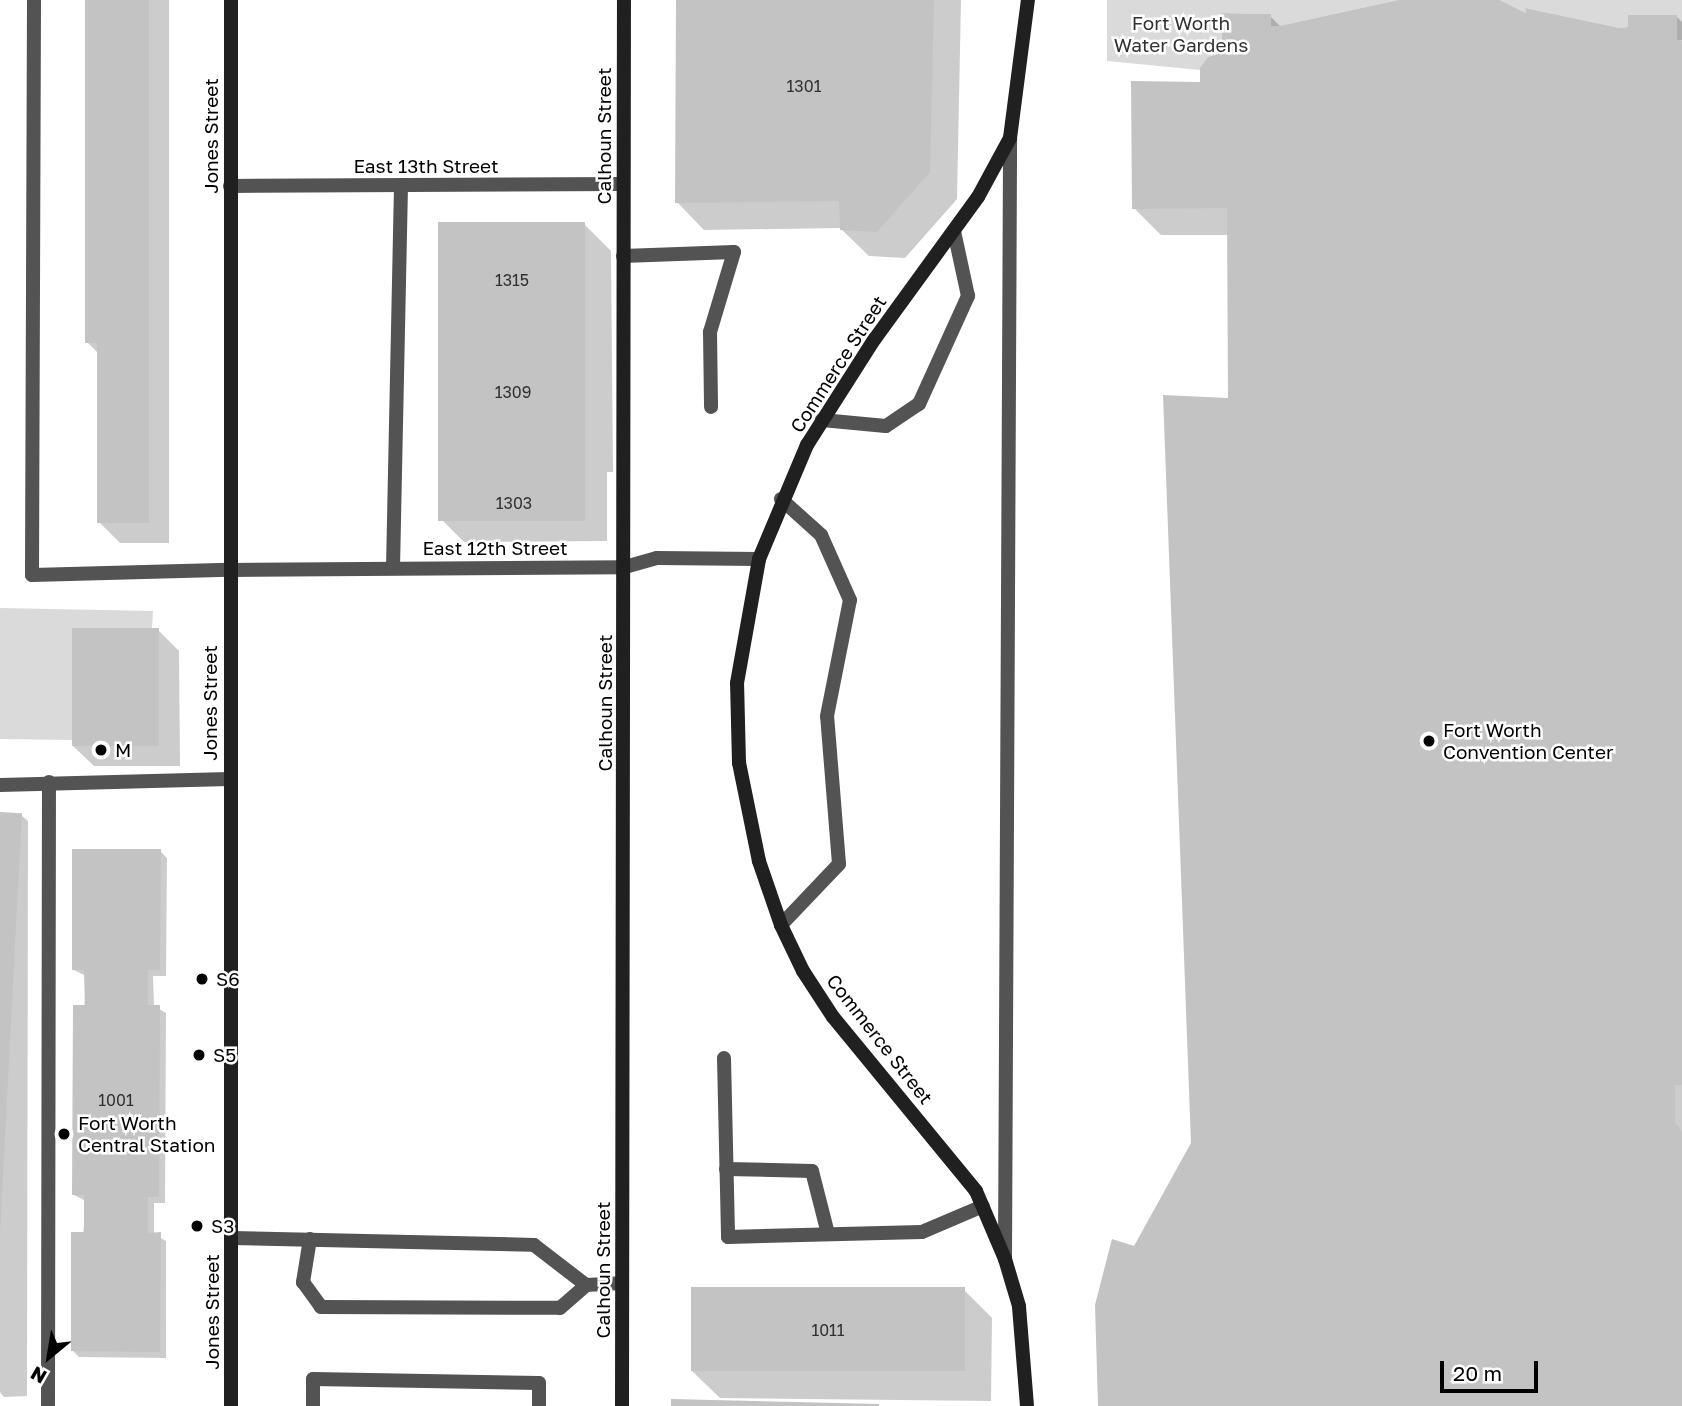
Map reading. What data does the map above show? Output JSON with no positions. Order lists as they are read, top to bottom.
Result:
{
  "streets": {
    "street": [
      "Jones Street",
      "Calhoun Street",
      "East 13th Street",
      "Commerce Street",
      "East 12th Street"
    ]
  },
  "crossings": [
    ["Jones Street", "East 13th Street"],
    ["Jones Street", "East 12th Street"],
    ["Calhoun Street", "East 13th Street"],
    ["Calhoun Street", "East 12th Street"],
    ["Commerce Street", "East 12th Street"]
  ],
  "parks": ["Fort Worth Water Gardens"],
  "places": [
    "Fort Worth Convention Center",
    "M",
    "S6",
    "S5",
    "Fort Worth Central Station",
    "S3"
  ],
  "house_numbers": [
    "1301",
    "1315",
    "1309",
    "1303",
    "1001",
    "1011"
  ],
  "scale_bar": "20 m",
  "north": "bottom left"
}
